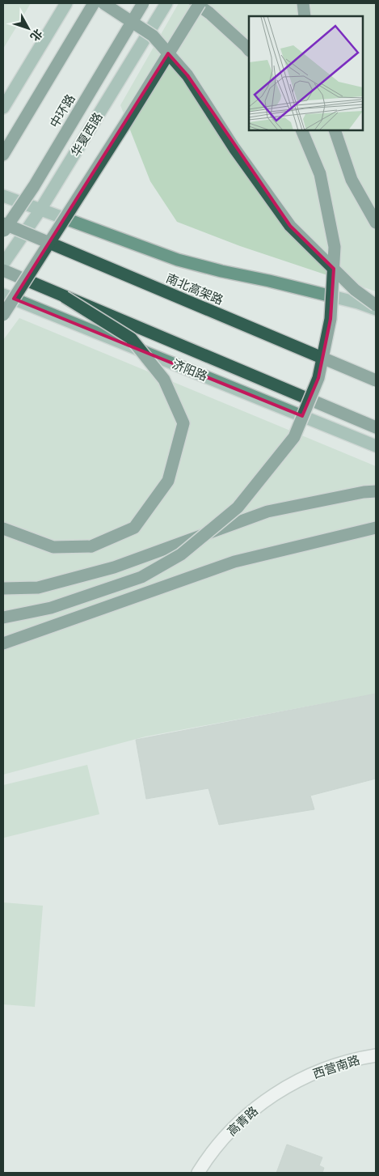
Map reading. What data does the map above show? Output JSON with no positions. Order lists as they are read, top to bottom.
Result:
{
  "streets": {
    "highway": ["中环路", "南北高架路"],
    "main road": ["华夏西路", "济阳路"],
    "street": ["西营南路", "高青路"]
  },
  "crossings": [
    ["西营南路", "高青路"]
  ],
  "north": "bottom right"
}
